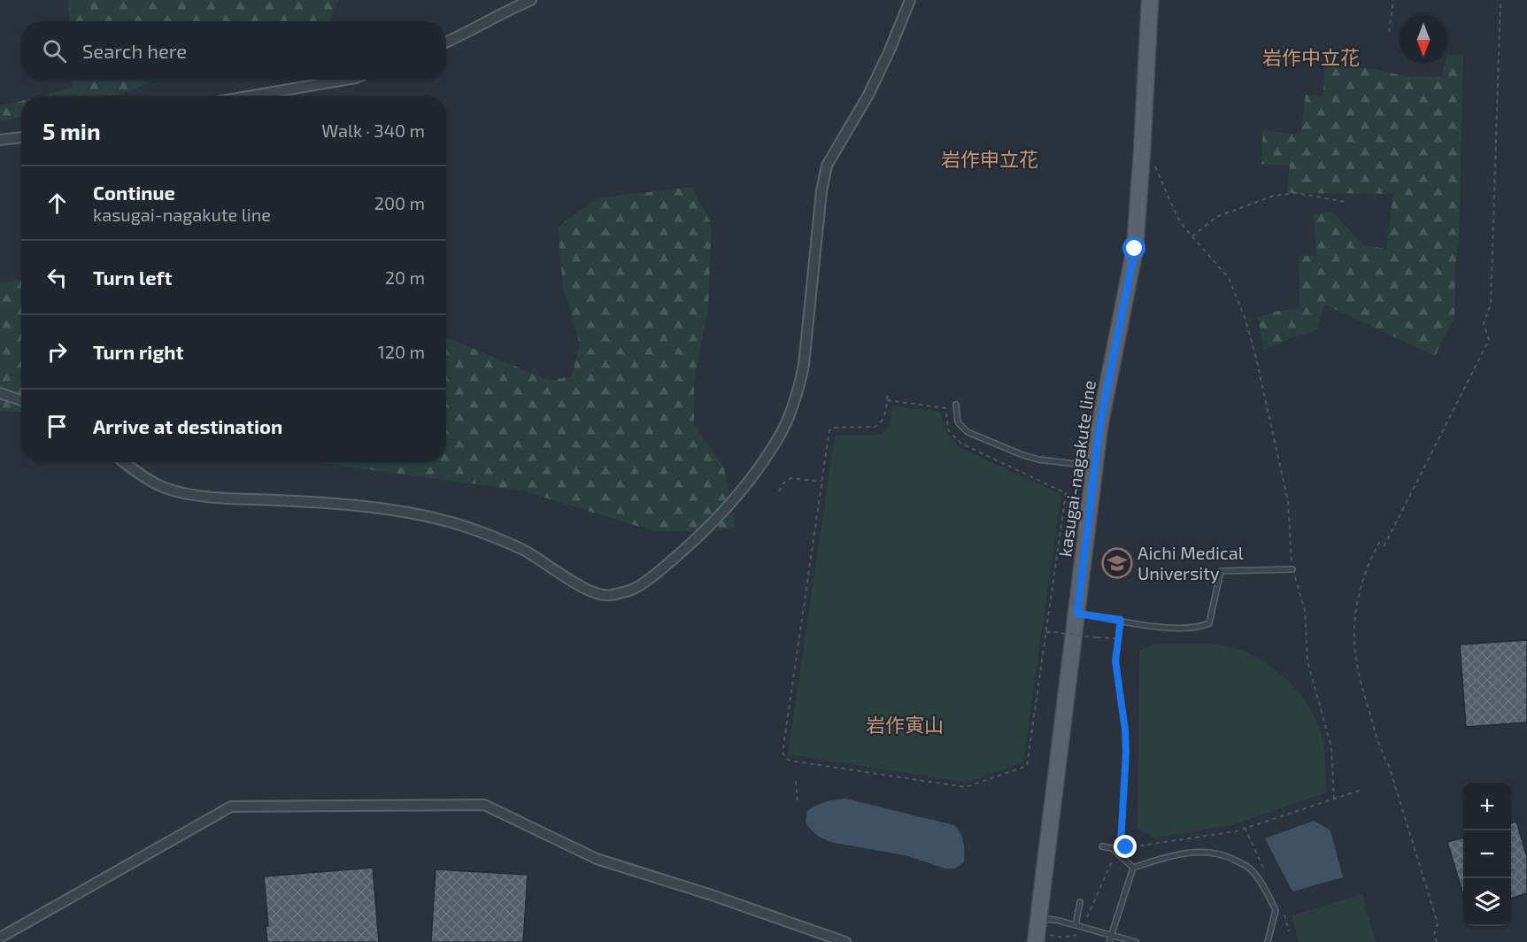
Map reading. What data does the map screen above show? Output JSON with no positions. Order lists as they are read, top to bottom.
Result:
{
  "streets": {
    "main road": ["kasugai-nagakute line"]
  },
  "districts": ["岩作中立花", "岩作申立花", "岩作寅山"],
  "places": {
    "school or university": ["Aichi Medical University"]
  },
  "north": "bottom",
  "page": {
    "search": "Search here",
    "heading": ["5 min", "Walk · 340 m"],
    "list": [
      ["Continue", "kasugai-nagakute line", "200 m"],
      ["Turn left", "20 m"],
      ["Turn right", "120 m"],
      "Arrive at destination"
    ],
    "map_buttons": ["+", "−"]
  }
}
